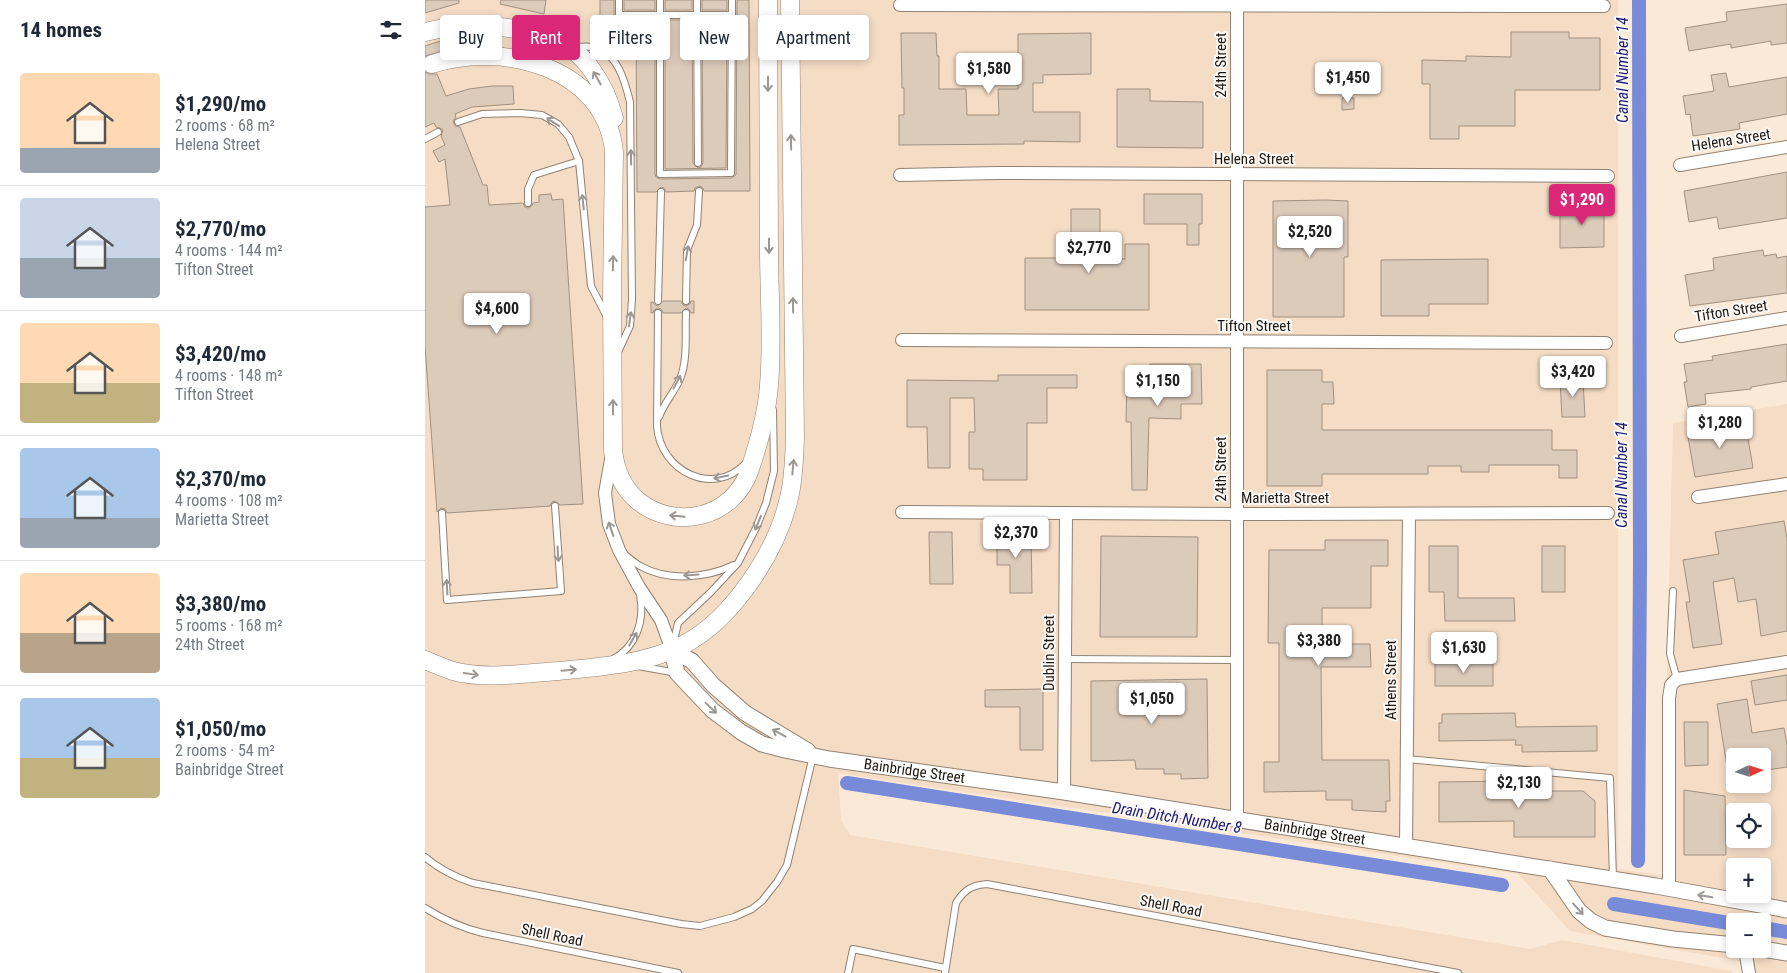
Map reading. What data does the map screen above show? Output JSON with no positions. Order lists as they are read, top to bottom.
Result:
{
  "streets": {
    "street": [
      "24th Street",
      "Helena Street",
      "Tifton Street",
      "Marietta Street",
      "Dublin Street",
      "Athens Street",
      "Bainbridge Street"
    ],
    "lane": ["Shell Road"]
  },
  "crossings": [
    ["24th Street", "Helena Street"],
    ["24th Street", "Tifton Street"],
    ["24th Street", "Marietta Street"],
    ["24th Street", "Bainbridge Street"],
    ["Marietta Street", "Dublin Street"],
    ["Marietta Street", "Athens Street"],
    ["Dublin Street", "Bainbridge Street"],
    ["Athens Street", "Bainbridge Street"]
  ],
  "water": ["Canal Number 14", "Drain Ditch Number 8"],
  "north": "right",
  "page": {
    "heading": "14 homes",
    "chip": [
      "Buy",
      "Rent",
      "Filters",
      "New",
      "Apartment"
    ],
    "price": [
      "$1,580",
      "$1,450",
      "$1,290",
      "$2,520",
      "$2,770",
      "$4,600",
      "$3,420",
      "$1,150",
      "$1,280",
      "$2,370",
      "$3,380",
      "$1,630",
      "$1,050",
      "$2,130"
    ],
    "list": [
      {
        "name": "$1,290/mo",
        "note": "2 rooms · 68 m² · Helena Street"
      },
      {
        "name": "$2,770/mo",
        "note": "4 rooms · 144 m² · Tifton Street"
      },
      {
        "name": "$3,420/mo",
        "note": "4 rooms · 148 m² · Tifton Street"
      },
      {
        "name": "$2,370/mo",
        "note": "4 rooms · 108 m² · Marietta Street"
      },
      {
        "name": "$3,380/mo",
        "note": "5 rooms · 168 m² · 24th Street"
      },
      {
        "name": "$1,050/mo",
        "note": "2 rooms · 54 m² · Bainbridge Street"
      }
    ],
    "map_buttons": ["+", "−"]
  }
}
